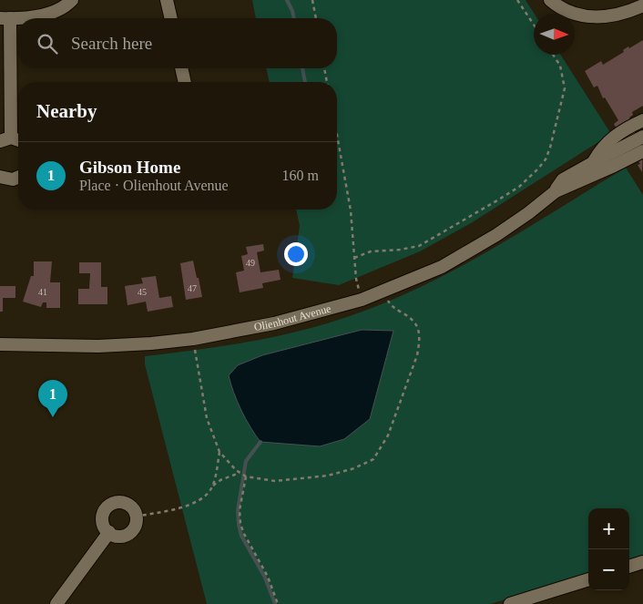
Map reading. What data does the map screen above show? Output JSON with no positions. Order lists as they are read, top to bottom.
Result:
{
  "streets": {
    "street": ["Olienhout Avenue"]
  },
  "house_numbers": [
    "49",
    "47",
    "41",
    "45"
  ],
  "north": "right",
  "page": {
    "search": "Search here",
    "heading": "Nearby",
    "list": [
      {
        "mark": "1",
        "name": "Gibson Home",
        "note": "Place · Olienhout Avenue",
        "value": "160 m"
      }
    ],
    "pins": "1",
    "map_buttons": ["+", "−"]
  }
}
